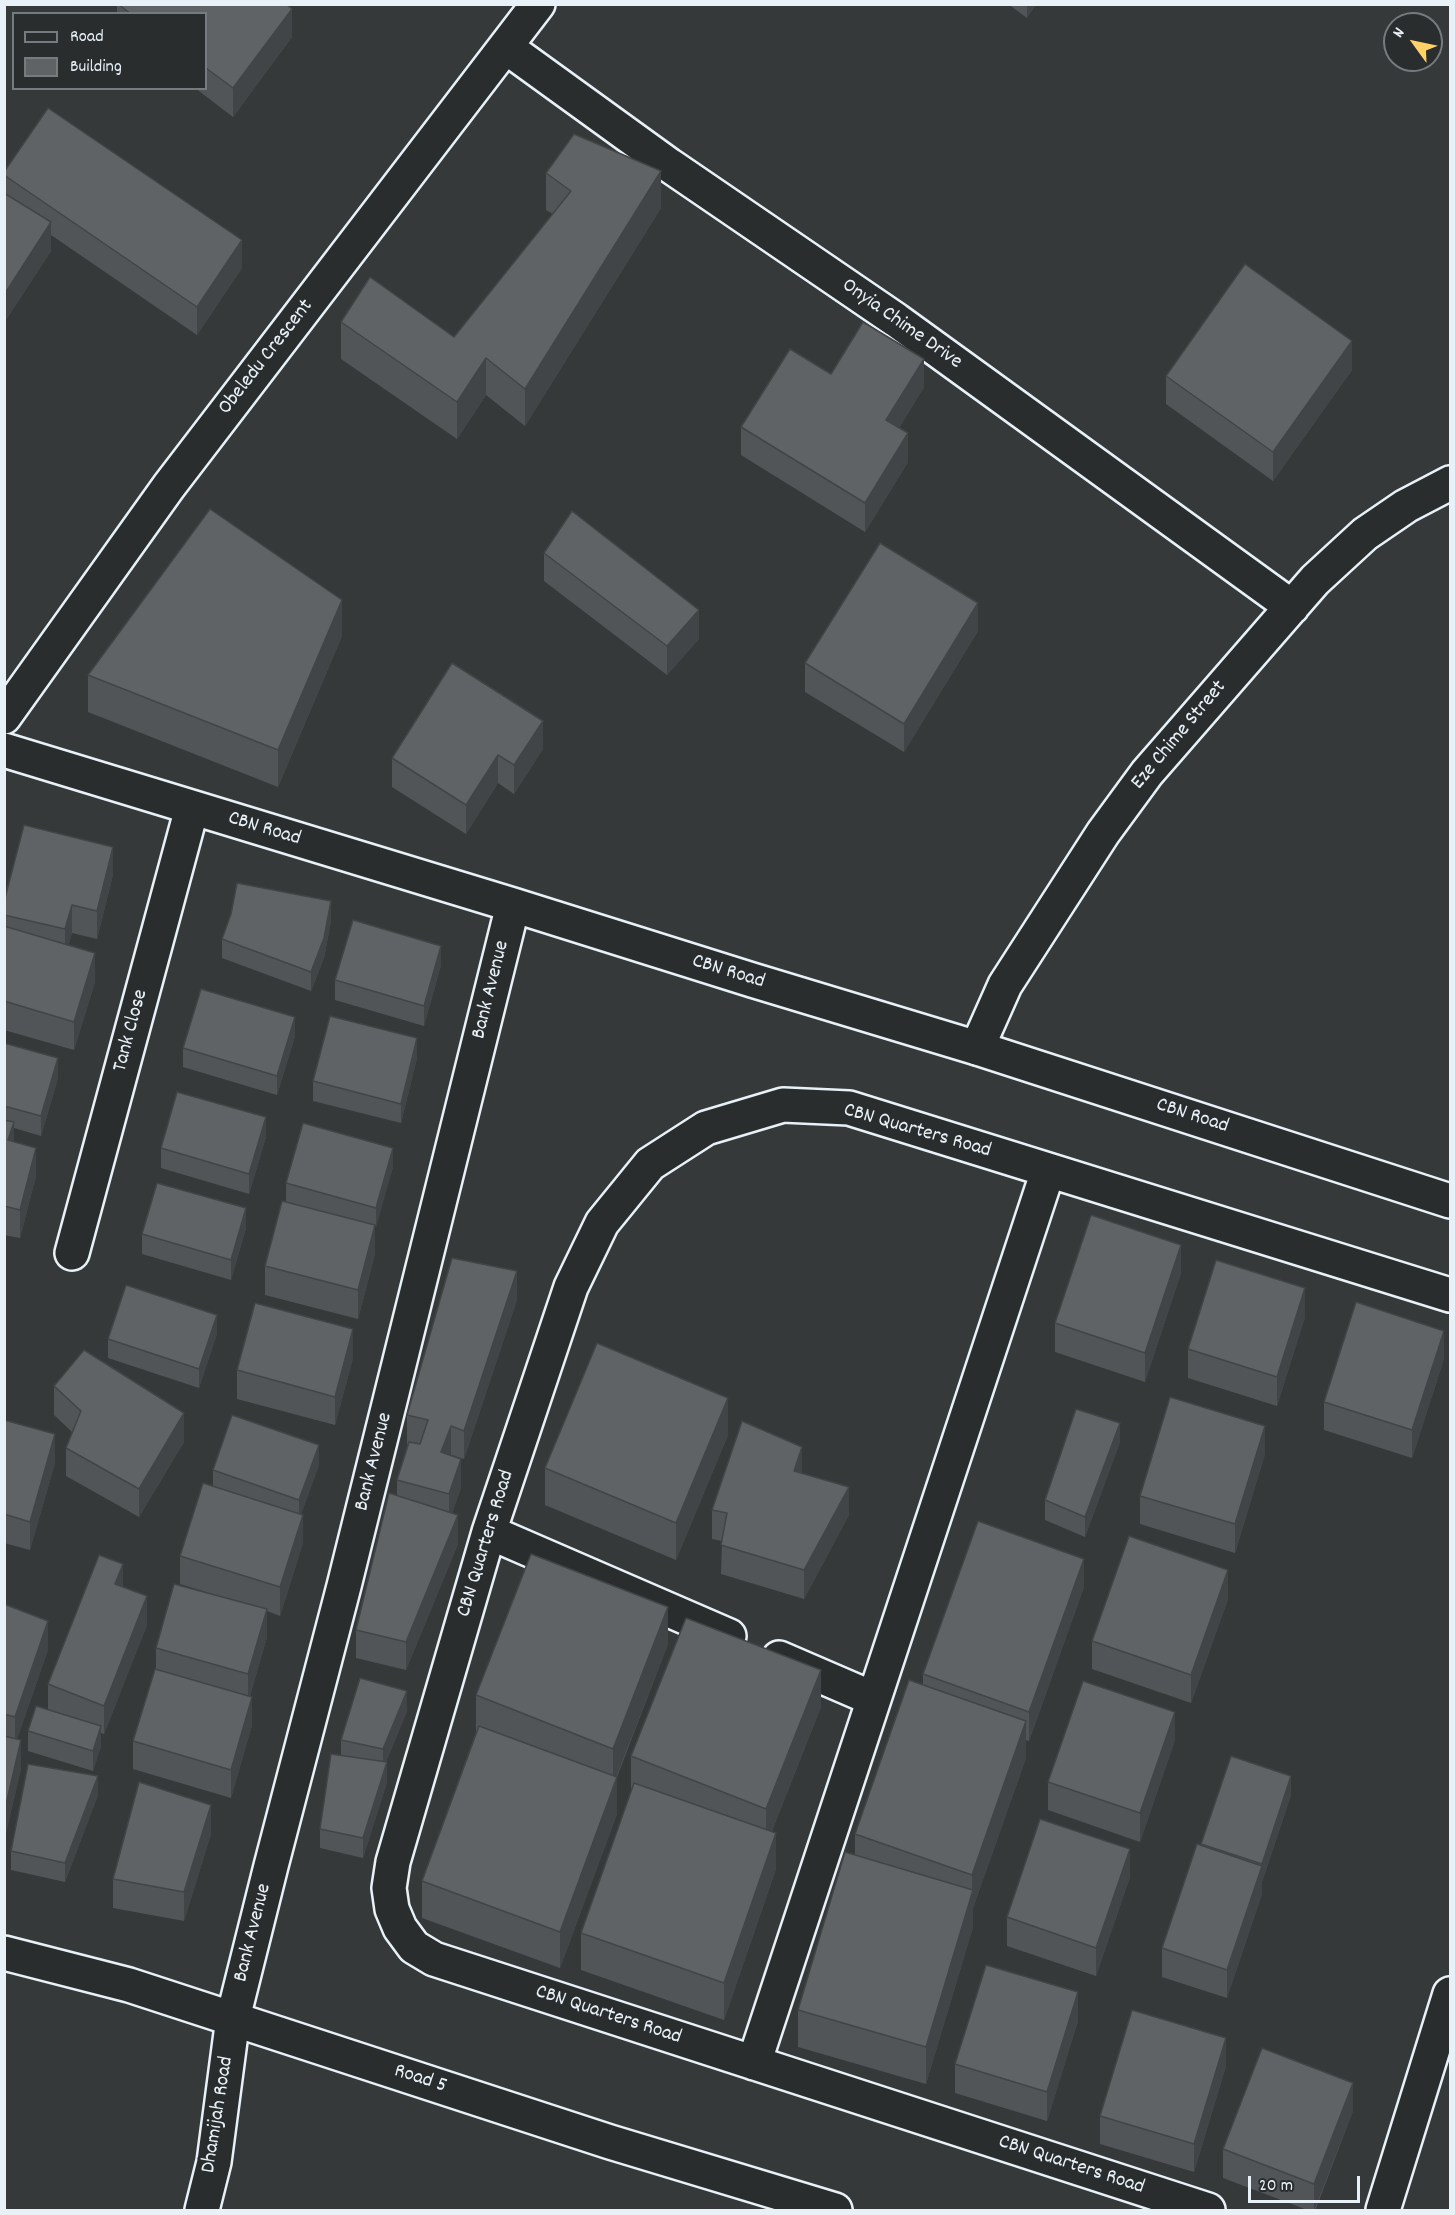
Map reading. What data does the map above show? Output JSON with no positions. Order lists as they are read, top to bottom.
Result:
{
  "streets": {
    "street": [
      "Onyia Chime Drive",
      "Obeledu Crescent",
      "Eze Chime Street",
      "CBN Road",
      "Bank Avenue",
      "Tank Close",
      "CBN Quarters Road",
      "Road 5",
      "Dhamijah Road"
    ]
  },
  "crossings": [
    ["Onyia Chime Drive", "Obeledu Crescent"],
    ["Onyia Chime Drive", "Eze Chime Street"],
    ["Eze Chime Street", "CBN Road"],
    ["CBN Road", "Bank Avenue"],
    ["CBN Road", "Tank Close"],
    ["Bank Avenue", "Road 5"],
    ["Bank Avenue", "Dhamijah Road"],
    ["Road 5", "Dhamijah Road"]
  ],
  "legend": ["Road", "Building"],
  "scale_bar": "20 m",
  "north": "top left"
}
